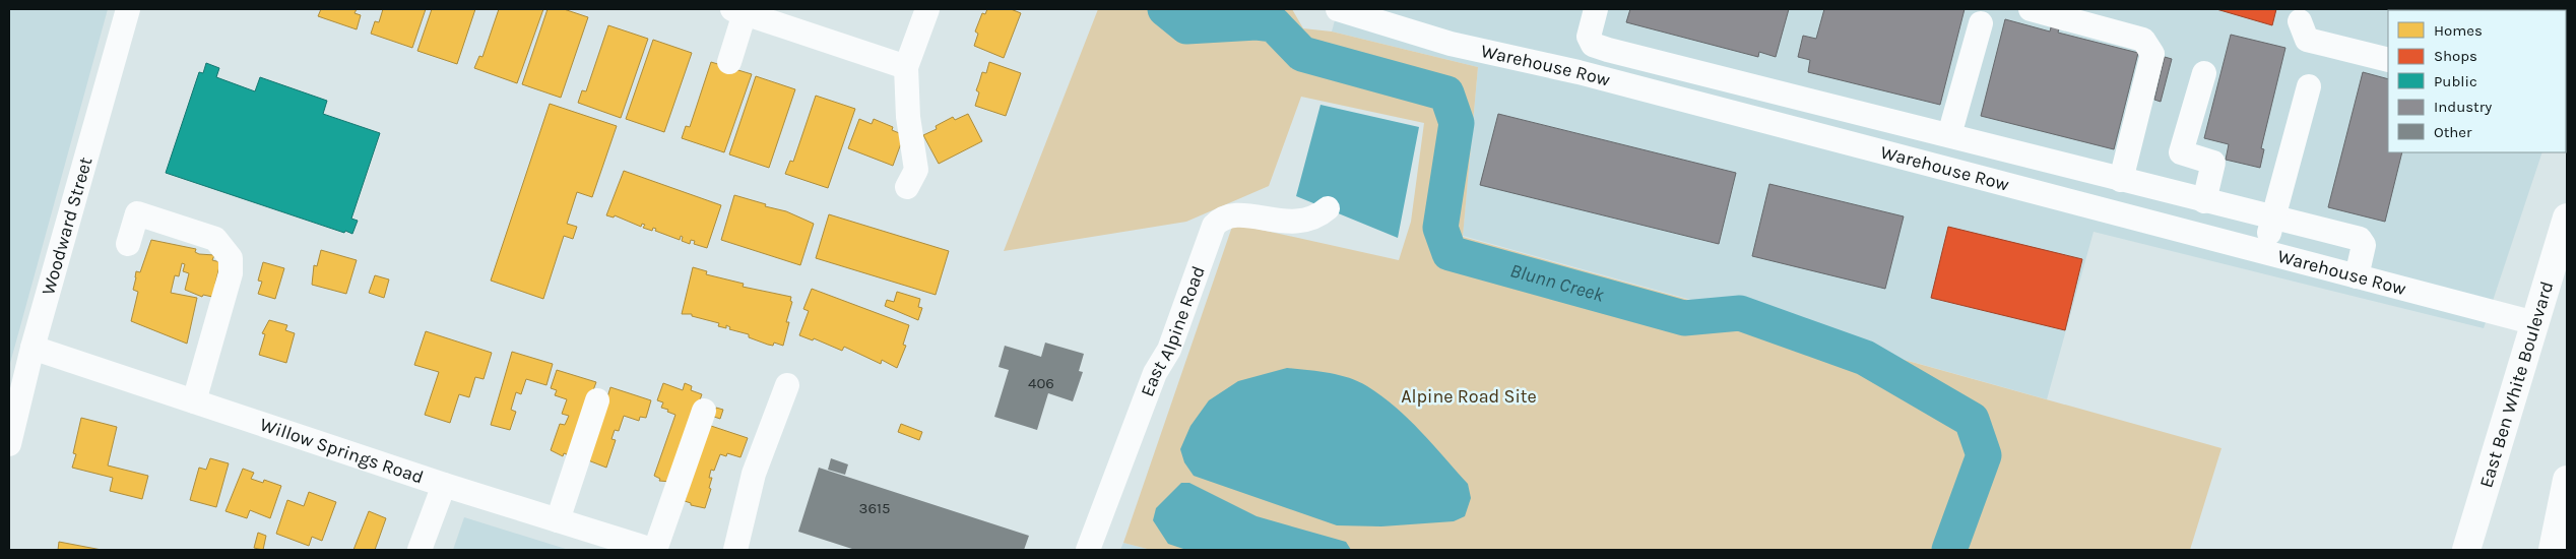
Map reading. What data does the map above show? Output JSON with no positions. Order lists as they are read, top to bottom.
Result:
{
  "streets": {
    "main road": ["East Ben White Boulevard"],
    "street": [
      "Warehouse Row",
      "Woodward Street",
      "East Alpine Road",
      "Willow Springs Road"
    ]
  },
  "crossings": [
    ["Warehouse Row", "East Ben White Boulevard"],
    ["Woodward Street", "Willow Springs Road"]
  ],
  "water": ["Blunn Creek"],
  "parks": ["Alpine Road Site"],
  "house_numbers": ["406", "3615"],
  "legend": [
    "Homes",
    "Shops",
    "Public",
    "Industry",
    "Other"
  ]
}
